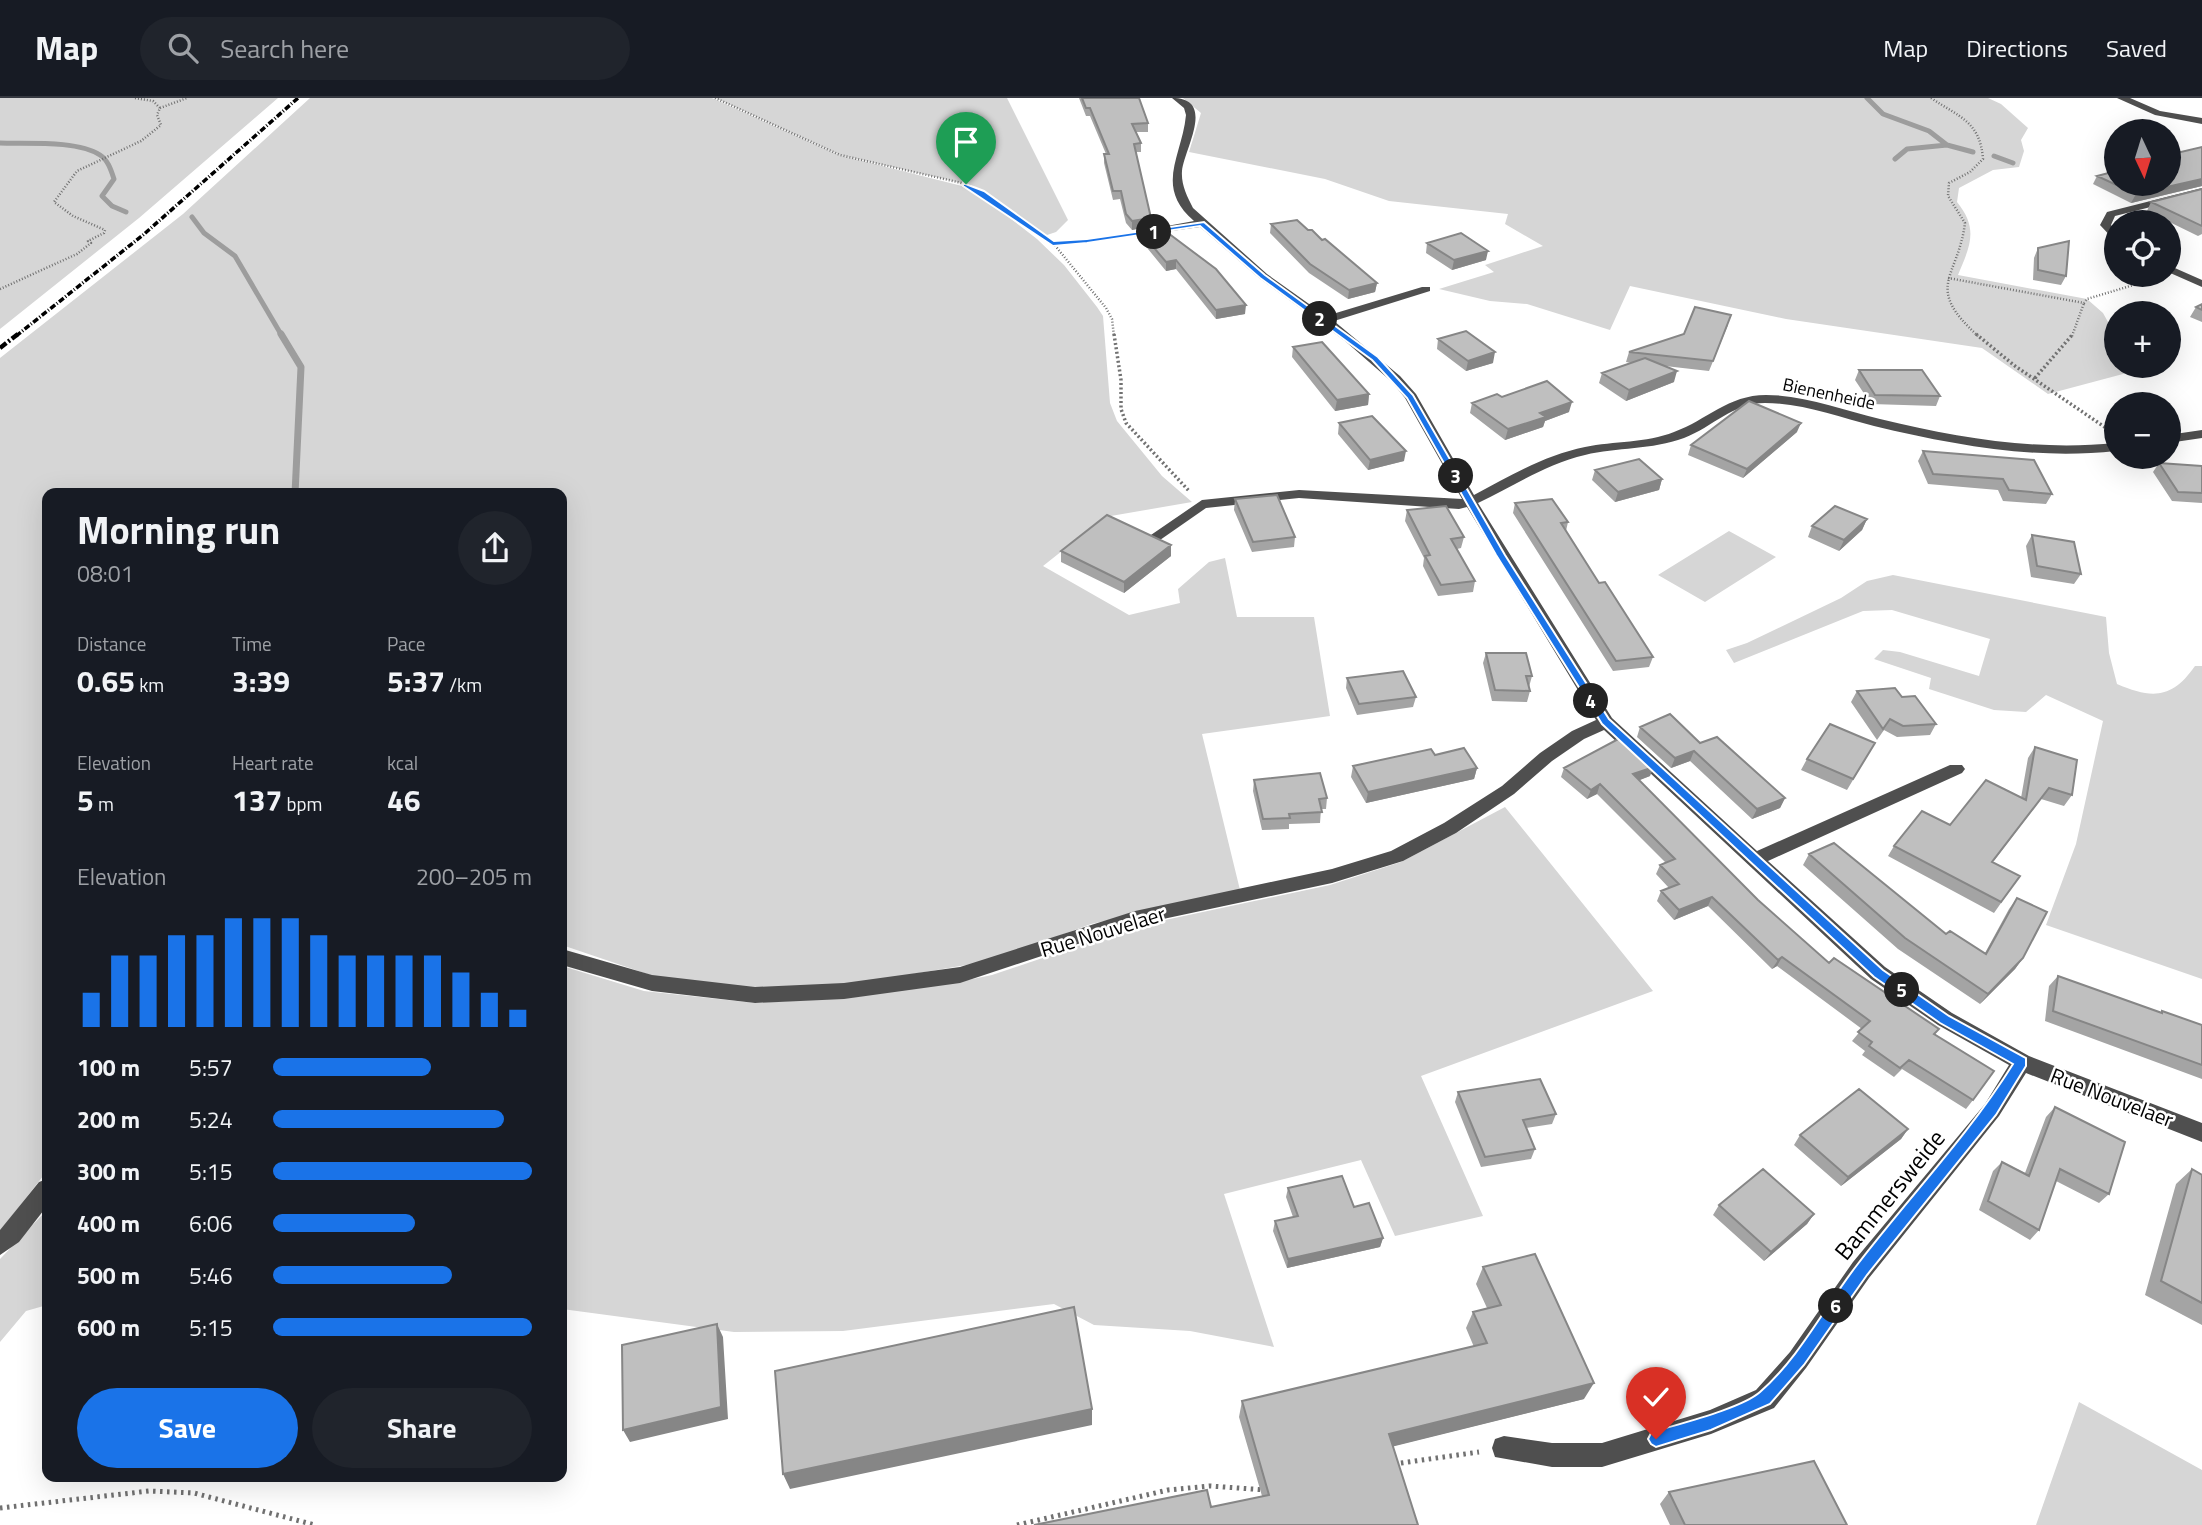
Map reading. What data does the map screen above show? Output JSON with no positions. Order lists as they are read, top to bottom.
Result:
{
  "streets": {
    "street": ["Bienenheide", "Rue Nouvelaer", "Bammersweide"]
  },
  "crossings": [
    ["Bienenheide", "Rue Nouvelaer"],
    ["Rue Nouvelaer", "Bammersweide"]
  ],
  "north": "bottom",
  "page": {
    "header": "Map",
    "search": "Search here",
    "nav": ["Map", "Directions", "Saved"],
    "map_buttons": ["+", "−"],
    "pins": [
      "1",
      "2",
      "3",
      "4",
      "5",
      "6"
    ],
    "heading": ["Morning run", "08:01"],
    "stats": [
      ["Distance", "0.65 km"],
      ["Time", "3:39"],
      ["Pace", "5:37 /km"],
      ["Elevation", "5 m"],
      ["Heart rate", "137 bpm"],
      ["kcal", "46"]
    ],
    "chart": ["Elevation", "200–205 m"],
    "list": [
      {
        "name": "100 m",
        "note": "5:57"
      },
      {
        "name": "200 m",
        "note": "5:24"
      },
      {
        "name": "300 m",
        "note": "5:15"
      },
      {
        "name": "400 m",
        "note": "6:06"
      },
      {
        "name": "500 m",
        "note": "5:46"
      },
      {
        "name": "600 m",
        "note": "5:15"
      }
    ],
    "buttons": ["Save", "Share"]
  }
}
